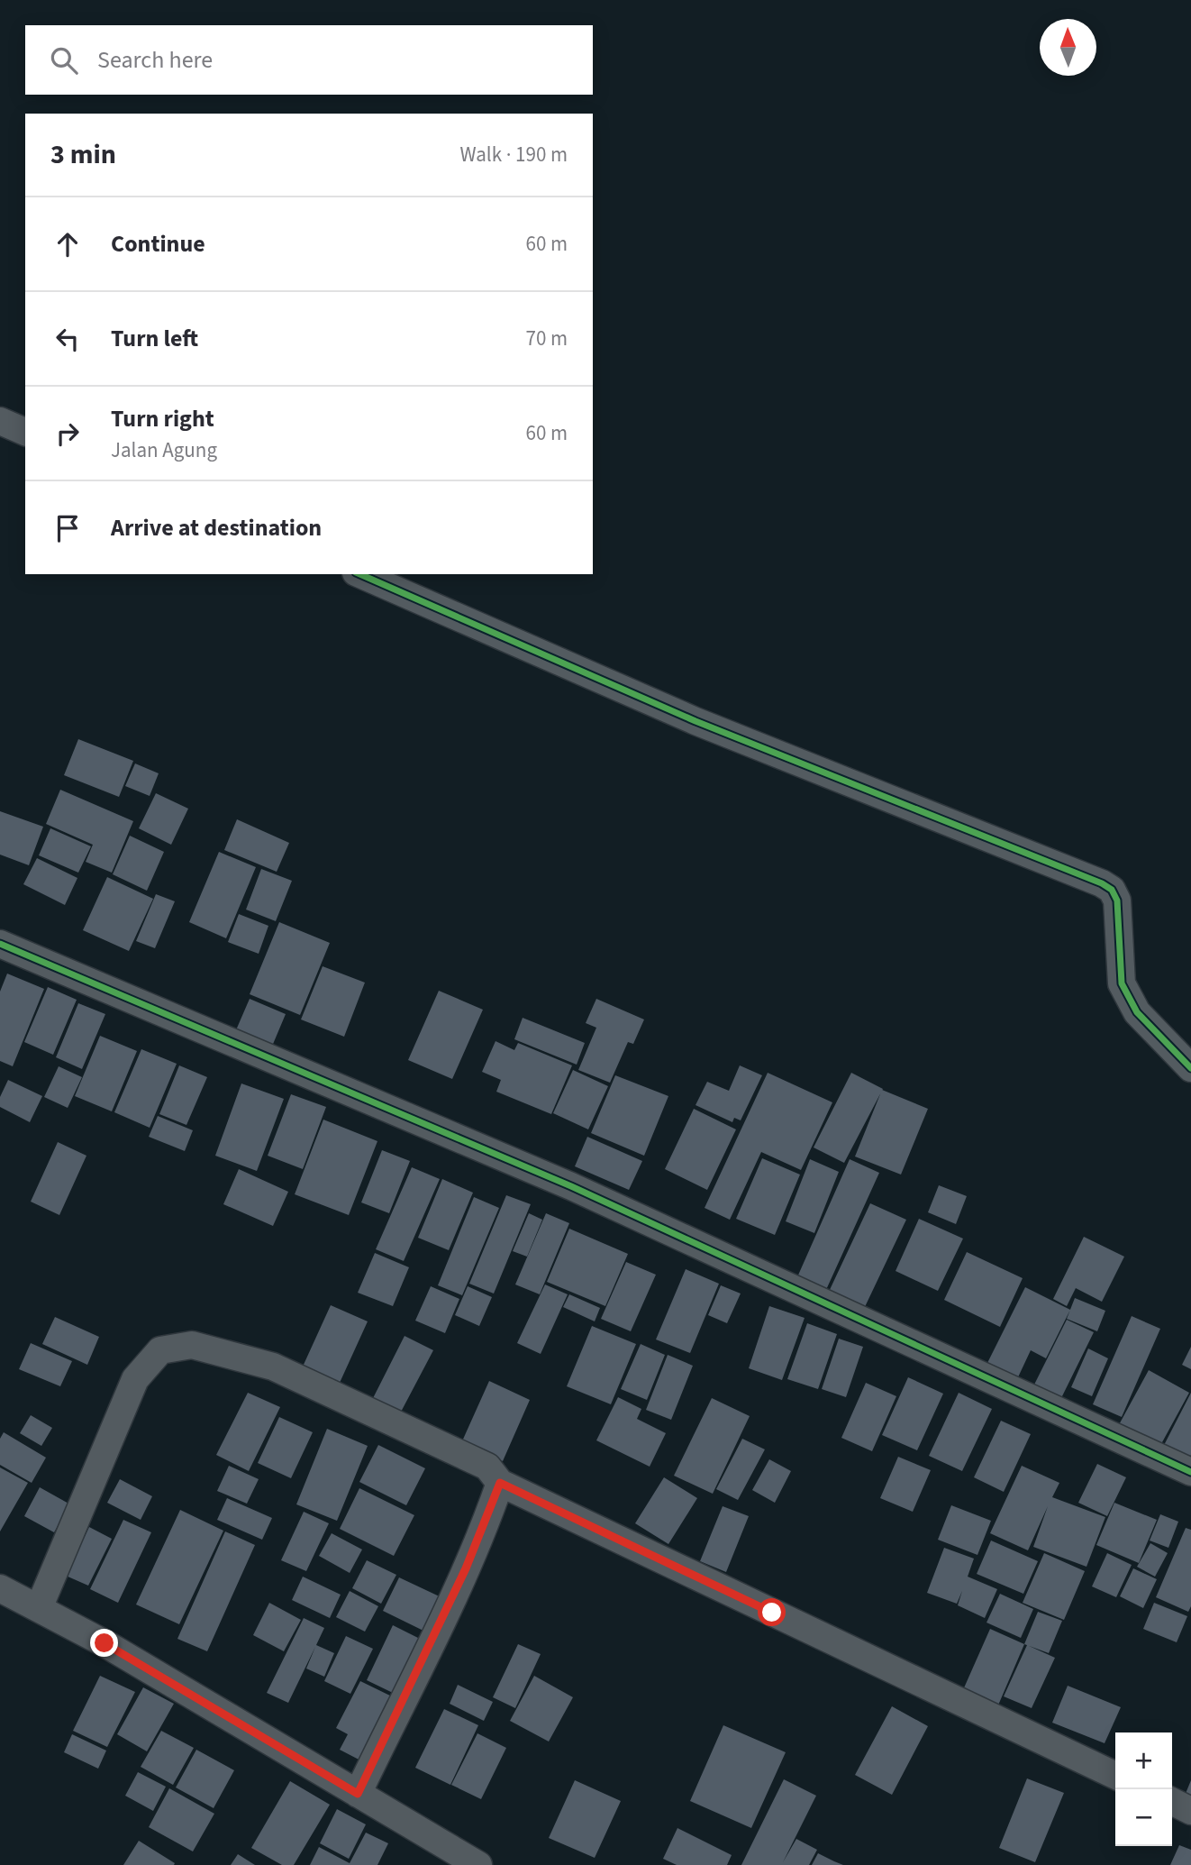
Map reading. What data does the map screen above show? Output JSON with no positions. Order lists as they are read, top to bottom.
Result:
{
  "north": "top",
  "page": {
    "search": "Search here",
    "heading": ["3 min", "Walk · 190 m"],
    "list": [
      ["Continue", "60 m"],
      ["Turn left", "70 m"],
      ["Turn right", "Jalan Agung", "60 m"],
      "Arrive at destination"
    ],
    "map_buttons": ["+", "−"]
  }
}
